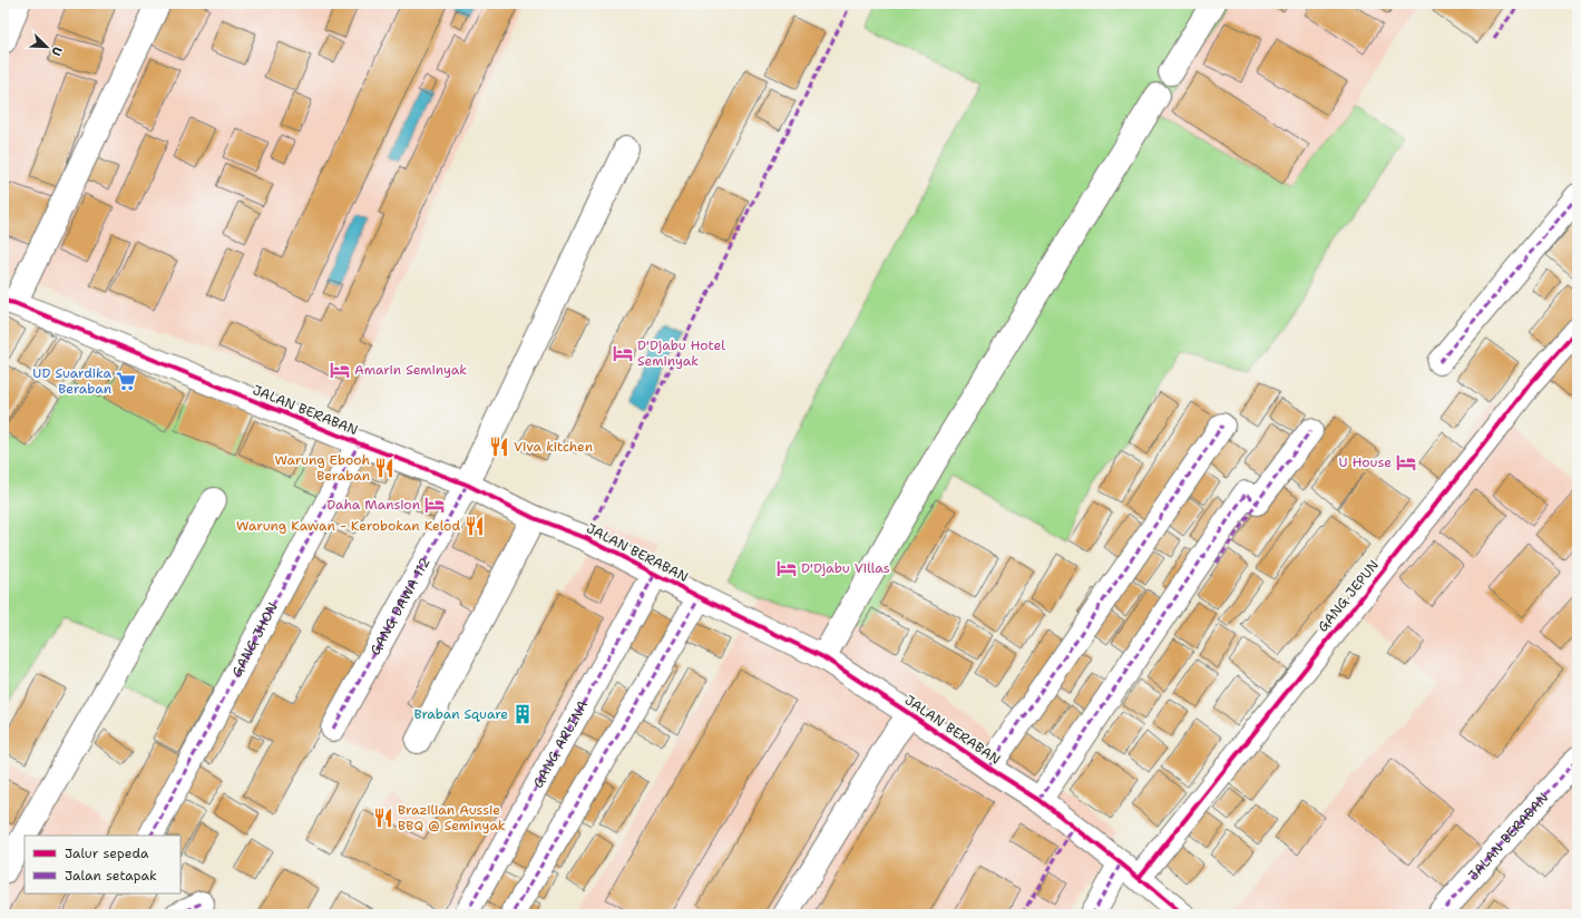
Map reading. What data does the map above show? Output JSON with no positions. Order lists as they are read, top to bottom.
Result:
{
  "streets": {
    "street": [
      "JALAN BERABAN",
      "GANG JEPUN",
      "GANG DAWA 112",
      "GANG JHON",
      "GANG ARLINA"
    ]
  },
  "crossings": [
    ["JALAN BERABAN", "GANG JEPUN"],
    ["JALAN BERABAN", "GANG DAWA 112"],
    ["JALAN BERABAN", "GANG JHON"],
    ["JALAN BERABAN", "GANG ARLINA"]
  ],
  "places": {
    "hotel": [
      "D'Djabu Hotel Seminyak",
      "Amarin Seminyak",
      "U House",
      "Daha Mansion",
      "D'Djabu Villas"
    ],
    "supermarket": ["UD Suardika Beraban"],
    "restaurant": [
      "Viva kitchen",
      "Warung Ebooh Beraban",
      "Warung Kawan - Kerobokan Kelod",
      "Brazilian Aussie BBQ @ Seminyak"
    ],
    "building": ["Braban Square"]
  },
  "legend": ["Jalur sepeda", "Jalan setapak"],
  "north": "bottom right"
}
